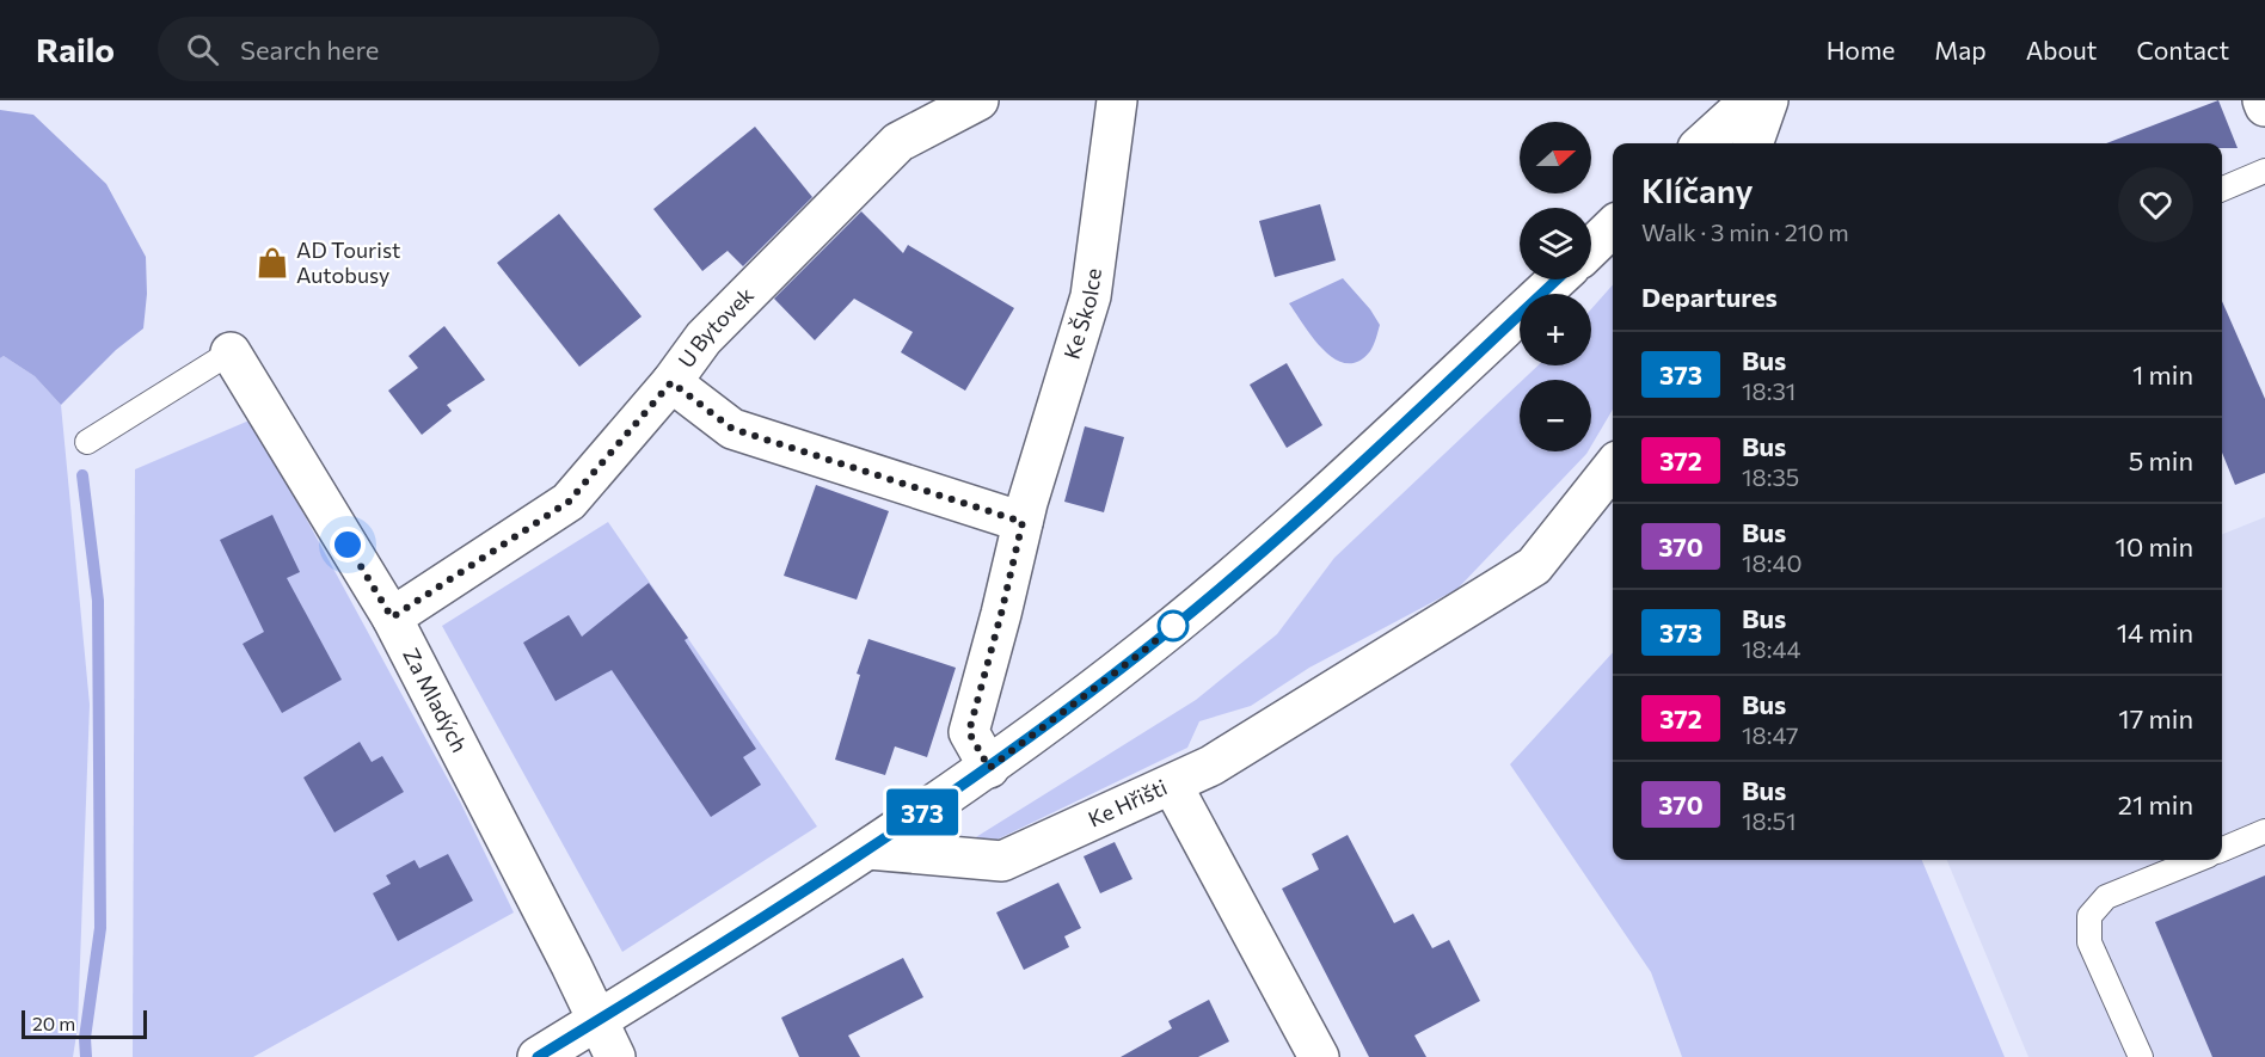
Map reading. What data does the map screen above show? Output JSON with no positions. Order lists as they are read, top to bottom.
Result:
{
  "streets": {
    "street": [
      "Ke Školce",
      "U Bytovek",
      "Za Mladých",
      "Ke Hřišti"
    ]
  },
  "crossings": [
    ["U Bytovek", "Za Mladých"]
  ],
  "places": {
    "shop": ["AD Tourist Autobusy"]
  },
  "lines": ["bus line 373"],
  "scale_bar": "20 m",
  "north": "right",
  "page": {
    "header": "Railo",
    "search": "Search here",
    "nav": [
      "Home",
      "Map",
      "About",
      "Contact"
    ],
    "on_map": "373",
    "map_buttons": ["+", "−"],
    "heading": [
      ["Klíčany", "Walk · 3 min · 210 m"],
      "Departures"
    ],
    "list": [
      {
        "mark": "373",
        "name": "Bus",
        "note": "18:31",
        "value": "1 min"
      },
      {
        "mark": "372",
        "name": "Bus",
        "note": "18:35",
        "value": "5 min"
      },
      {
        "mark": "370",
        "name": "Bus",
        "note": "18:40",
        "value": "10 min"
      },
      {
        "mark": "373",
        "name": "Bus",
        "note": "18:44",
        "value": "14 min"
      },
      {
        "mark": "372",
        "name": "Bus",
        "note": "18:47",
        "value": "17 min"
      },
      {
        "mark": "370",
        "name": "Bus",
        "note": "18:51",
        "value": "21 min"
      }
    ],
    "scale": "20 m"
  }
}
